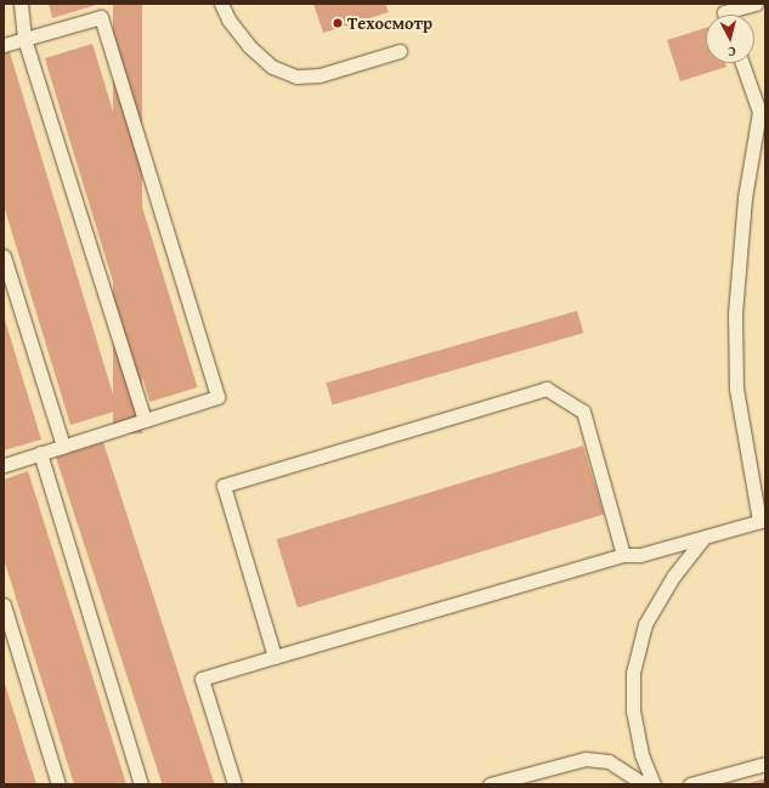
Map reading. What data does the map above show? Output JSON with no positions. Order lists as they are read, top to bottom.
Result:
{
  "places": ["Техосмотр"],
  "north": "bottom"
}
